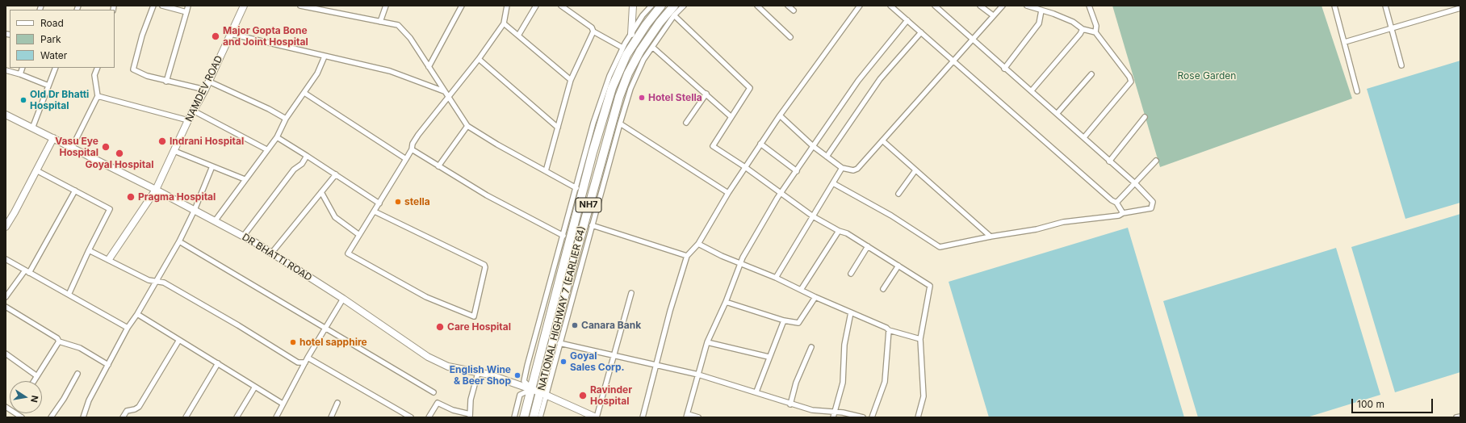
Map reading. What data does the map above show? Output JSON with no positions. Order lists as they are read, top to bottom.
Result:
{
  "streets": {
    "highway": ["NH7", "NATIONAL HIGHWAY 7 (EARLIER 64)"],
    "main road": ["NAMDEV ROAD", "DR BHATTI ROAD"]
  },
  "crossings": [
    ["NAMDEV ROAD", "DR BHATTI ROAD"],
    ["NH7", "DR BHATTI ROAD"],
    ["DR BHATTI ROAD", "NATIONAL HIGHWAY 7 (EARLIER 64)"]
  ],
  "parks": ["Rose Garden"],
  "places": [
    "Major Gopta Bone and Joint Hospital",
    "Hotel Stella",
    "Old Dr Bhatti Hospital",
    "Indrani Hospital",
    "Vasu Eye Hospital",
    "Goyal Hospital",
    "Pragma Hospital",
    "stella",
    "Canara Bank",
    "Care Hospital",
    "hotel sapphire",
    "Goyal Sales Corp.",
    "English Wine & Beer Shop",
    "Ravinder Hospital"
  ],
  "legend": ["Road", "Park", "Water"],
  "scale_bar": "100 m",
  "north": "right"
}
